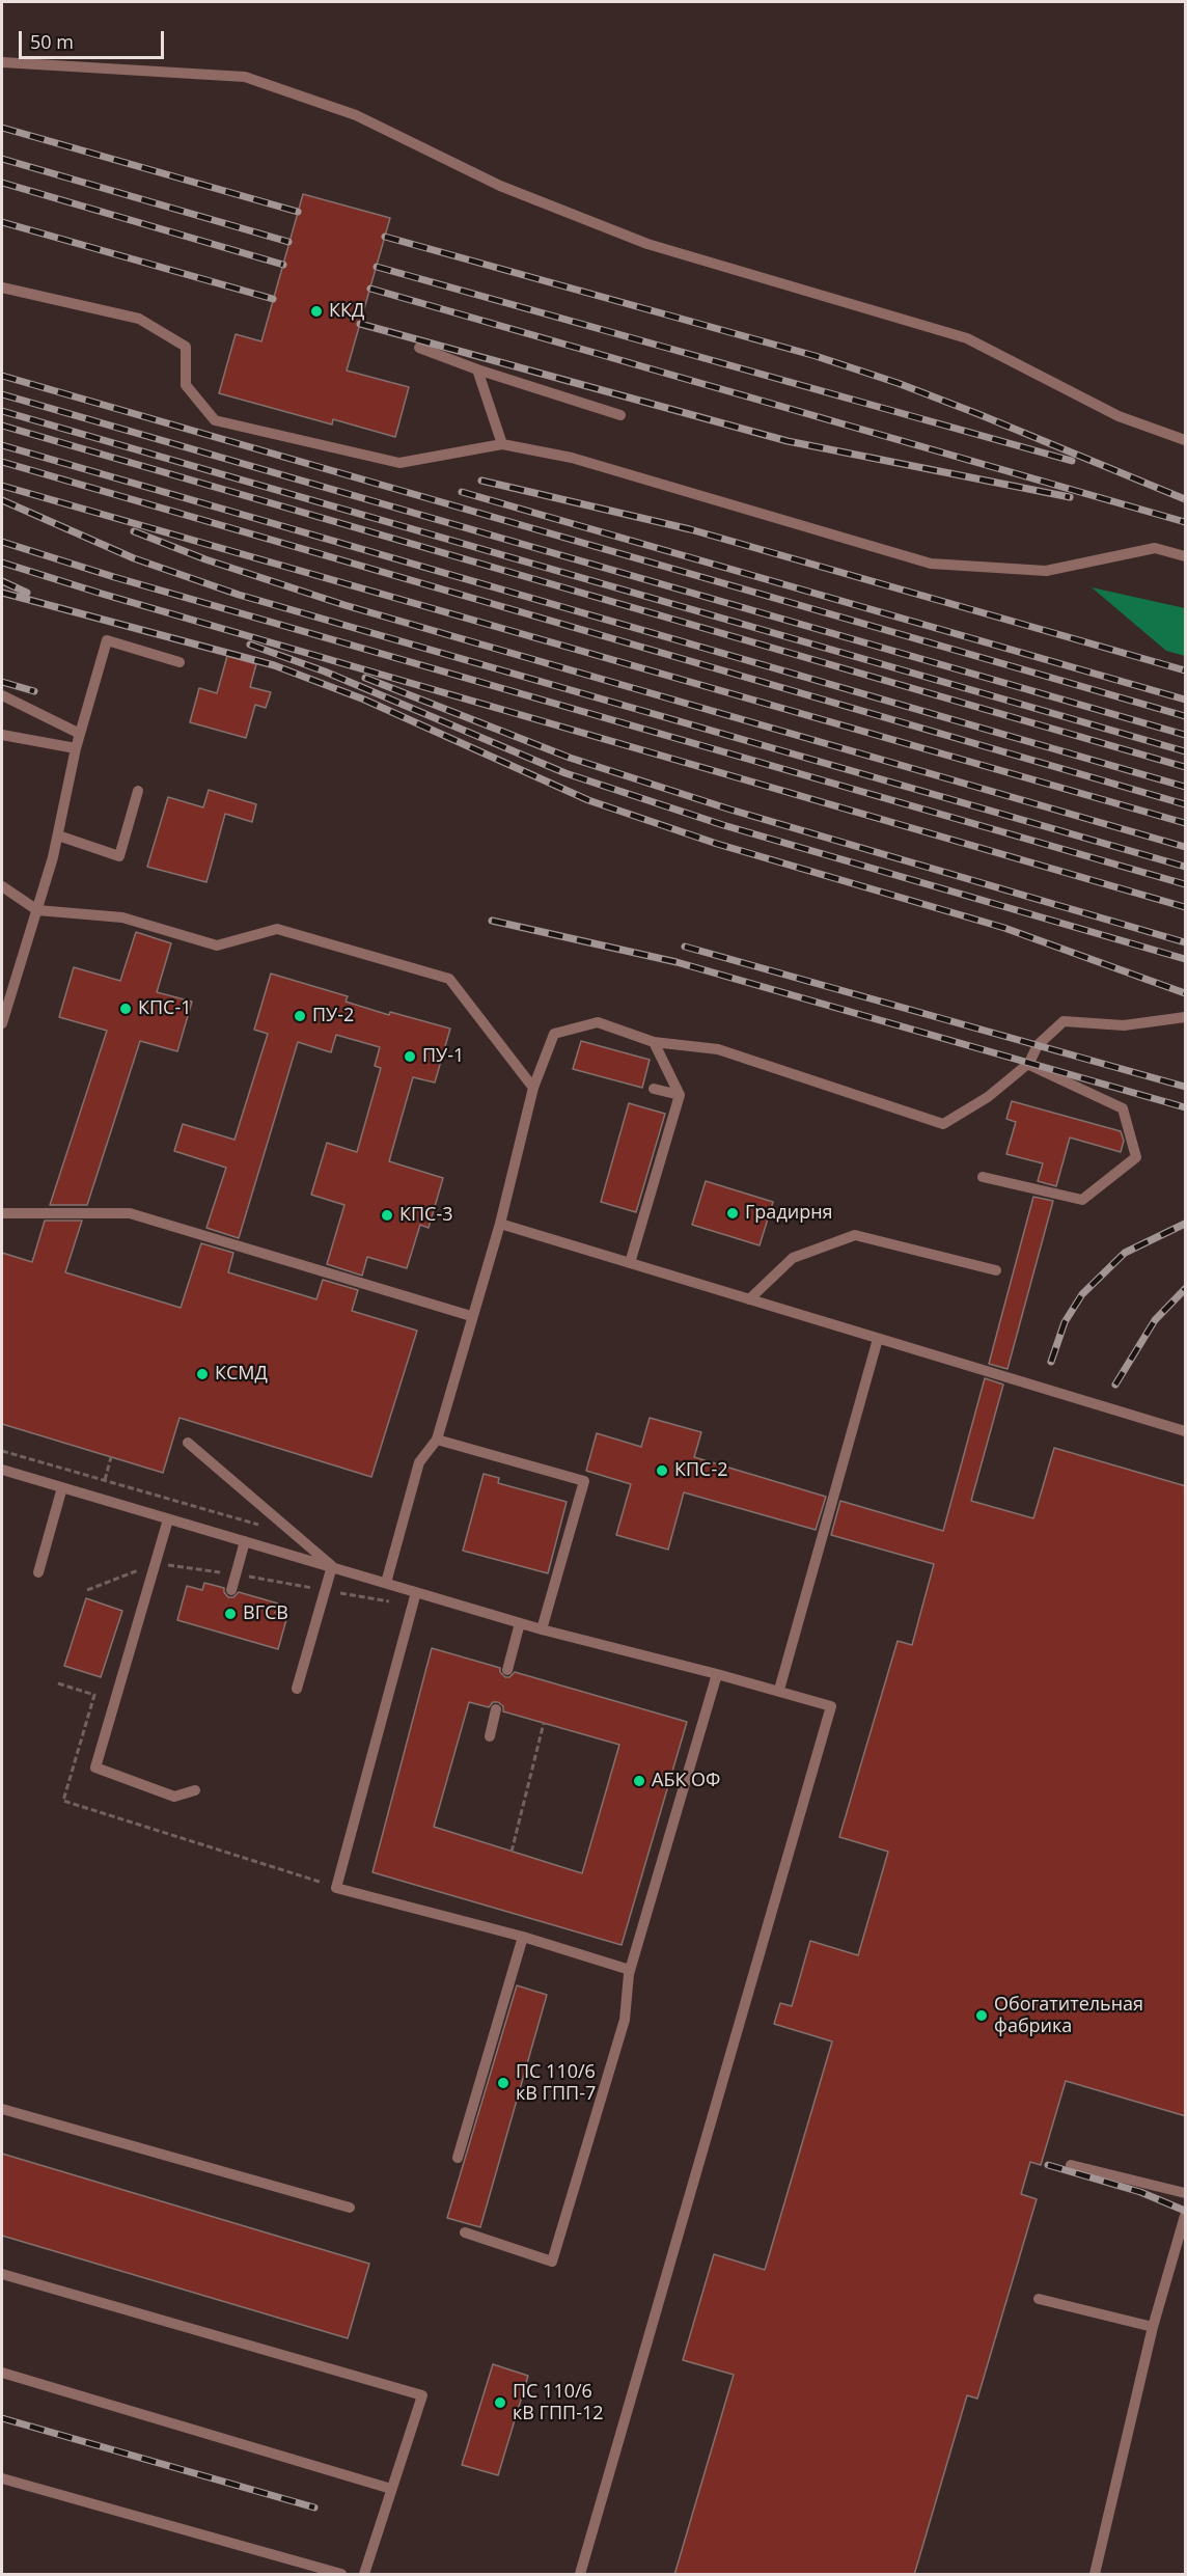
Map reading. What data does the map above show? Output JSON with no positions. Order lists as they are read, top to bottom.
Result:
{
  "places": [
    "ККД",
    "КПС-1",
    "ПУ-2",
    "ПУ-1",
    "Градирня",
    "КПС-3",
    "КСМД",
    "КПС-2",
    "ВГСВ",
    "АБК ОФ",
    "Обогатительная фабрика",
    "ПС 110/6 кВ ГПП-7",
    "ПС 110/6 кВ ГПП-12"
  ],
  "scale_bar": "50 m"
}
